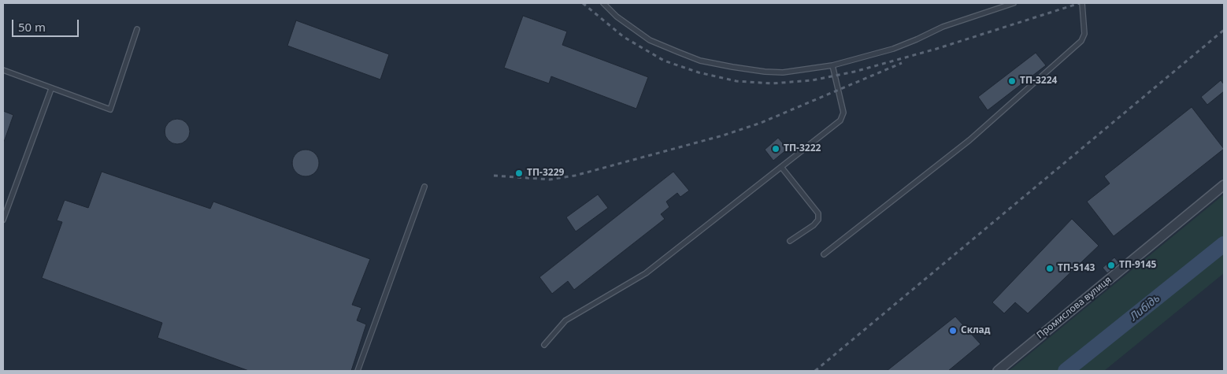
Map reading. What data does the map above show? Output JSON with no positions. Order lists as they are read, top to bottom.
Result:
{
  "streets": {
    "street": ["Промислова вулиця"]
  },
  "water": ["Либідь"],
  "places": [
    "ТП-3224",
    "ТП-3222",
    "ТП-3229",
    "ТП-9145",
    "ТП-5143",
    "Склад"
  ],
  "scale_bar": "50 m"
}
